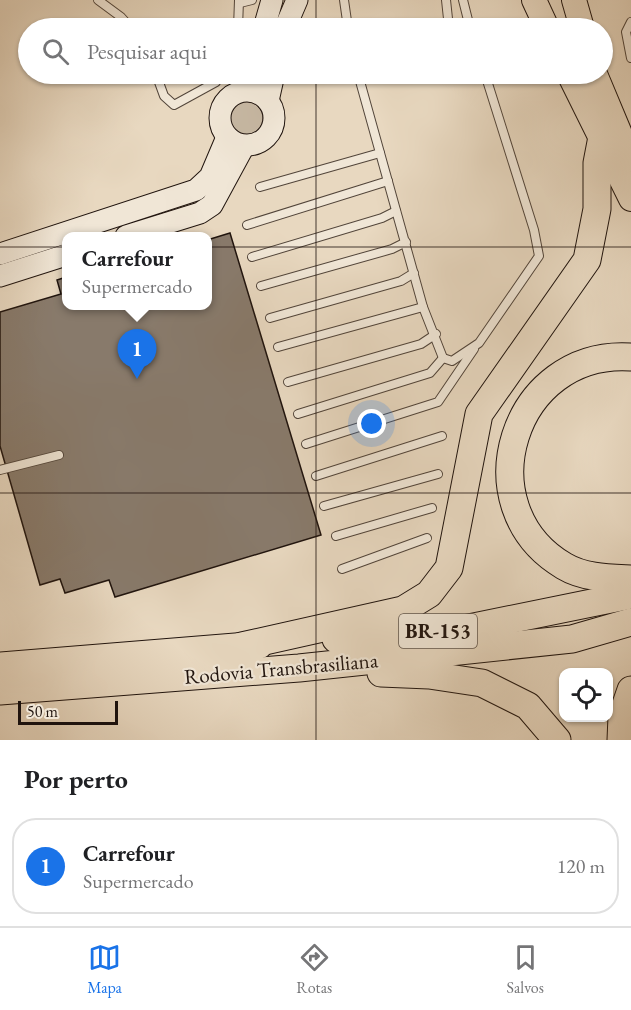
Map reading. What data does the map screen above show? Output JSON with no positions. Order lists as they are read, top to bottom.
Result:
{
  "streets": {
    "highway": ["BR-153", "Rodovia Transbrasiliana"]
  },
  "scale_bar": "50 m",
  "page": {
    "search": "Pesquisar aqui",
    "popup": ["Carrefour", "Supermercado"],
    "pins": "1",
    "scale": "50 m",
    "heading": "Por perto",
    "list": [
      {
        "mark": "1",
        "name": "Carrefour",
        "note": "Supermercado",
        "value": "120 m"
      }
    ],
    "nav": ["Mapa", "Rotas", "Salvos"]
  }
}
